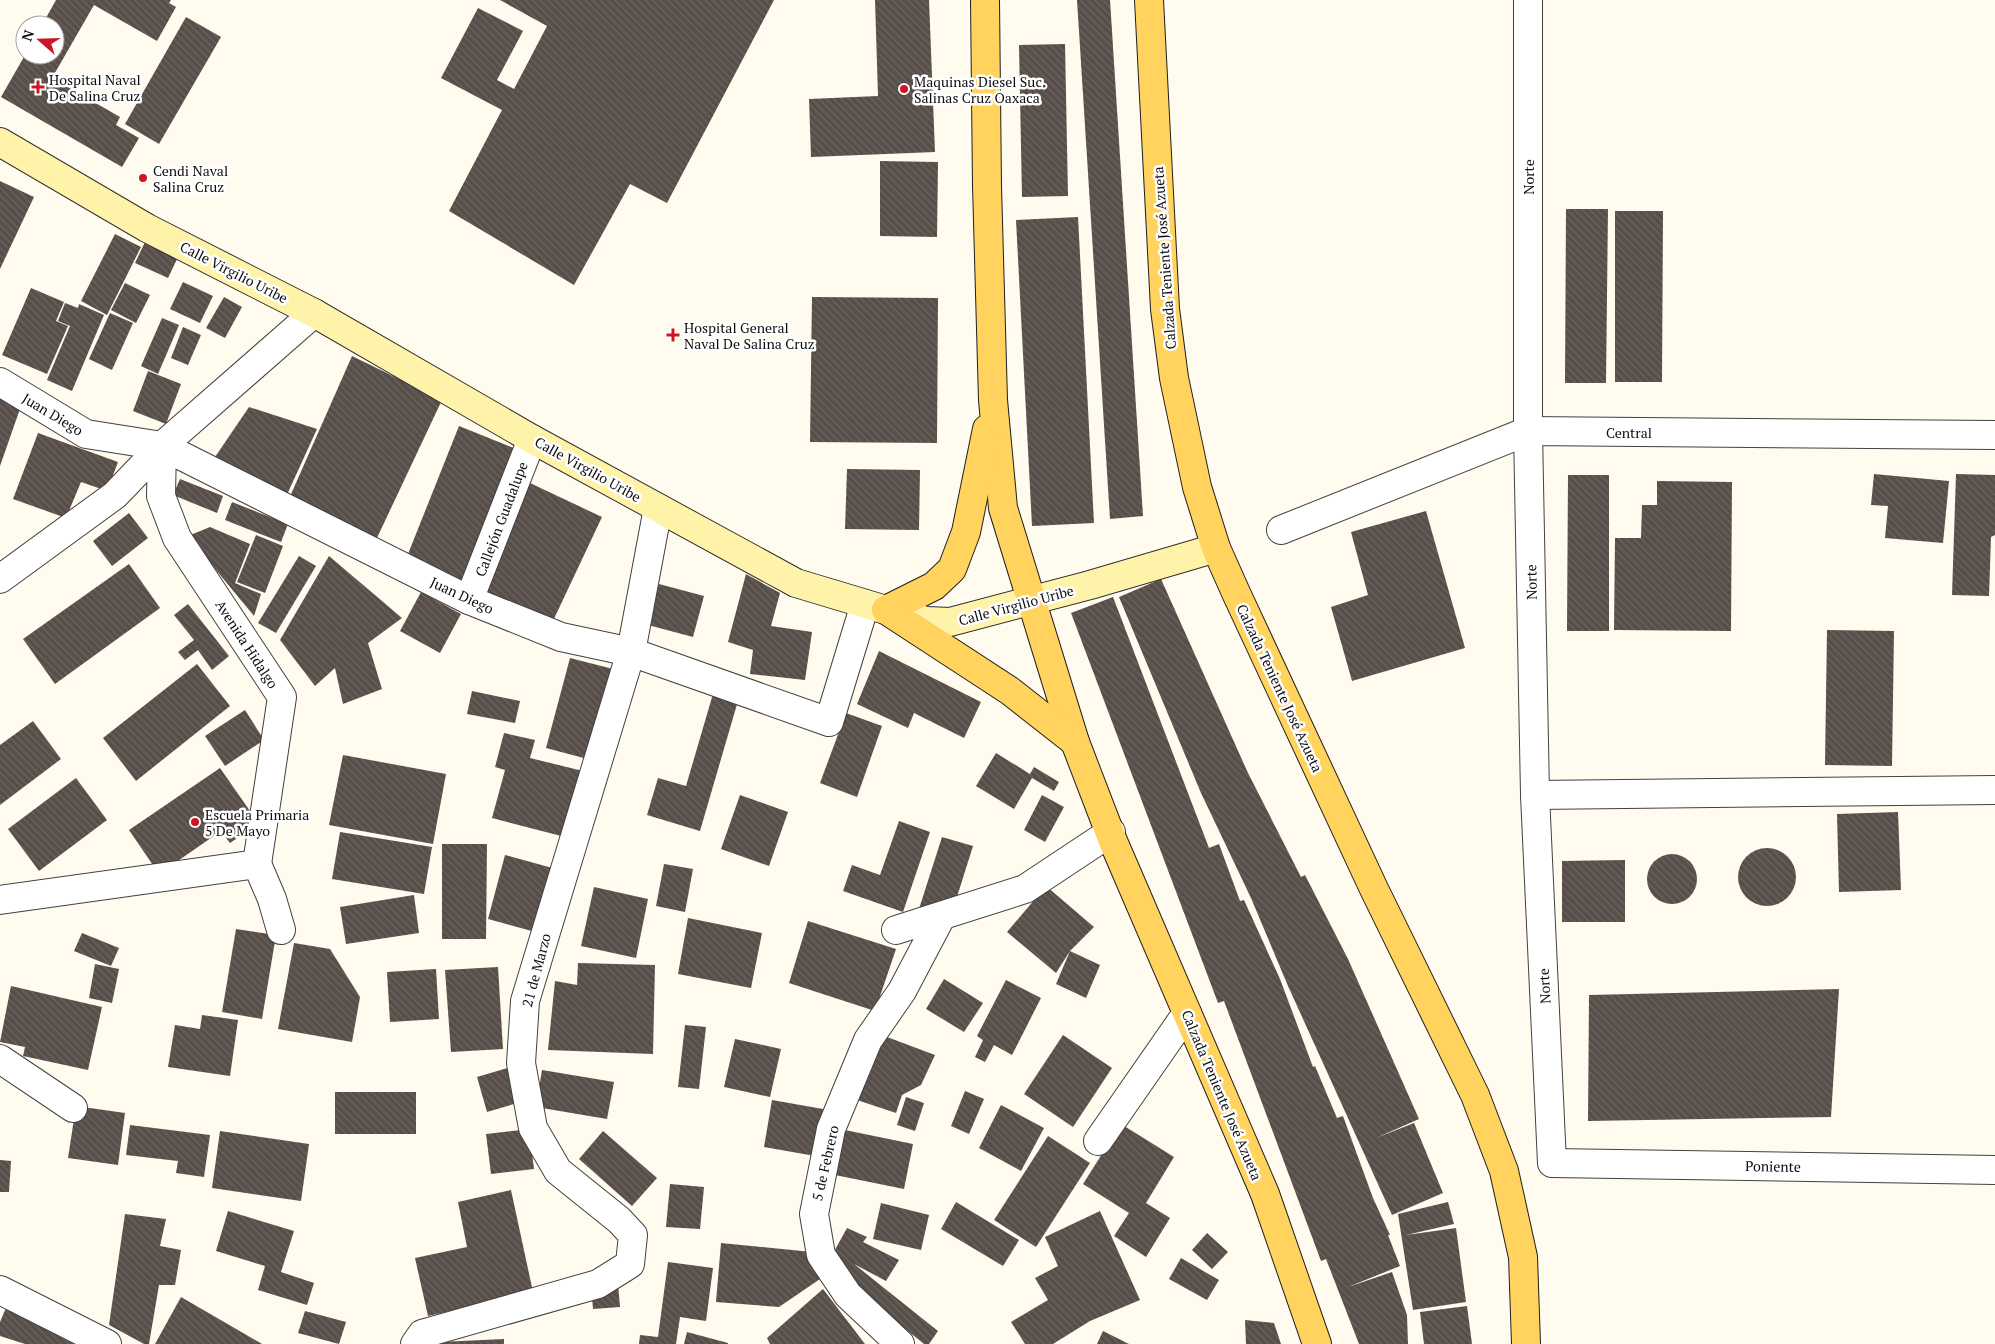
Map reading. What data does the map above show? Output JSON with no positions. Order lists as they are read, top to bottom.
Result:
{
  "streets": {
    "main road": ["Calzada Teniente José Azueta"],
    "street": [
      "Norte",
      "Calle Virgilio Uribe",
      "Juan Diego",
      "Central",
      "Callejón Guadalupe",
      "Avenida Hidalgo",
      "21 de Marzo",
      "5 de Febrero",
      "Poniente"
    ]
  },
  "crossings": [
    ["Norte", "Central"],
    ["Norte", "Poniente"],
    ["Calzada Teniente José Azueta", "Calle Virgilio Uribe"],
    ["Calle Virgilio Uribe", "Juan Diego"],
    ["Calle Virgilio Uribe", "Callejón Guadalupe"],
    ["Juan Diego", "Callejón Guadalupe"],
    ["Juan Diego", "Avenida Hidalgo"],
    ["Juan Diego", "21 de Marzo"]
  ],
  "places": {
    "health": ["Hospital Naval De Salina Cruz", "Hospital General Naval De Salina Cruz"],
    "other": ["Maquinas Diesel Suc. Salinas Cruz Oaxaca", "Cendi Naval Salina Cruz", "Escuela Primaria 5 De Mayo"]
  },
  "north": "left"
}
